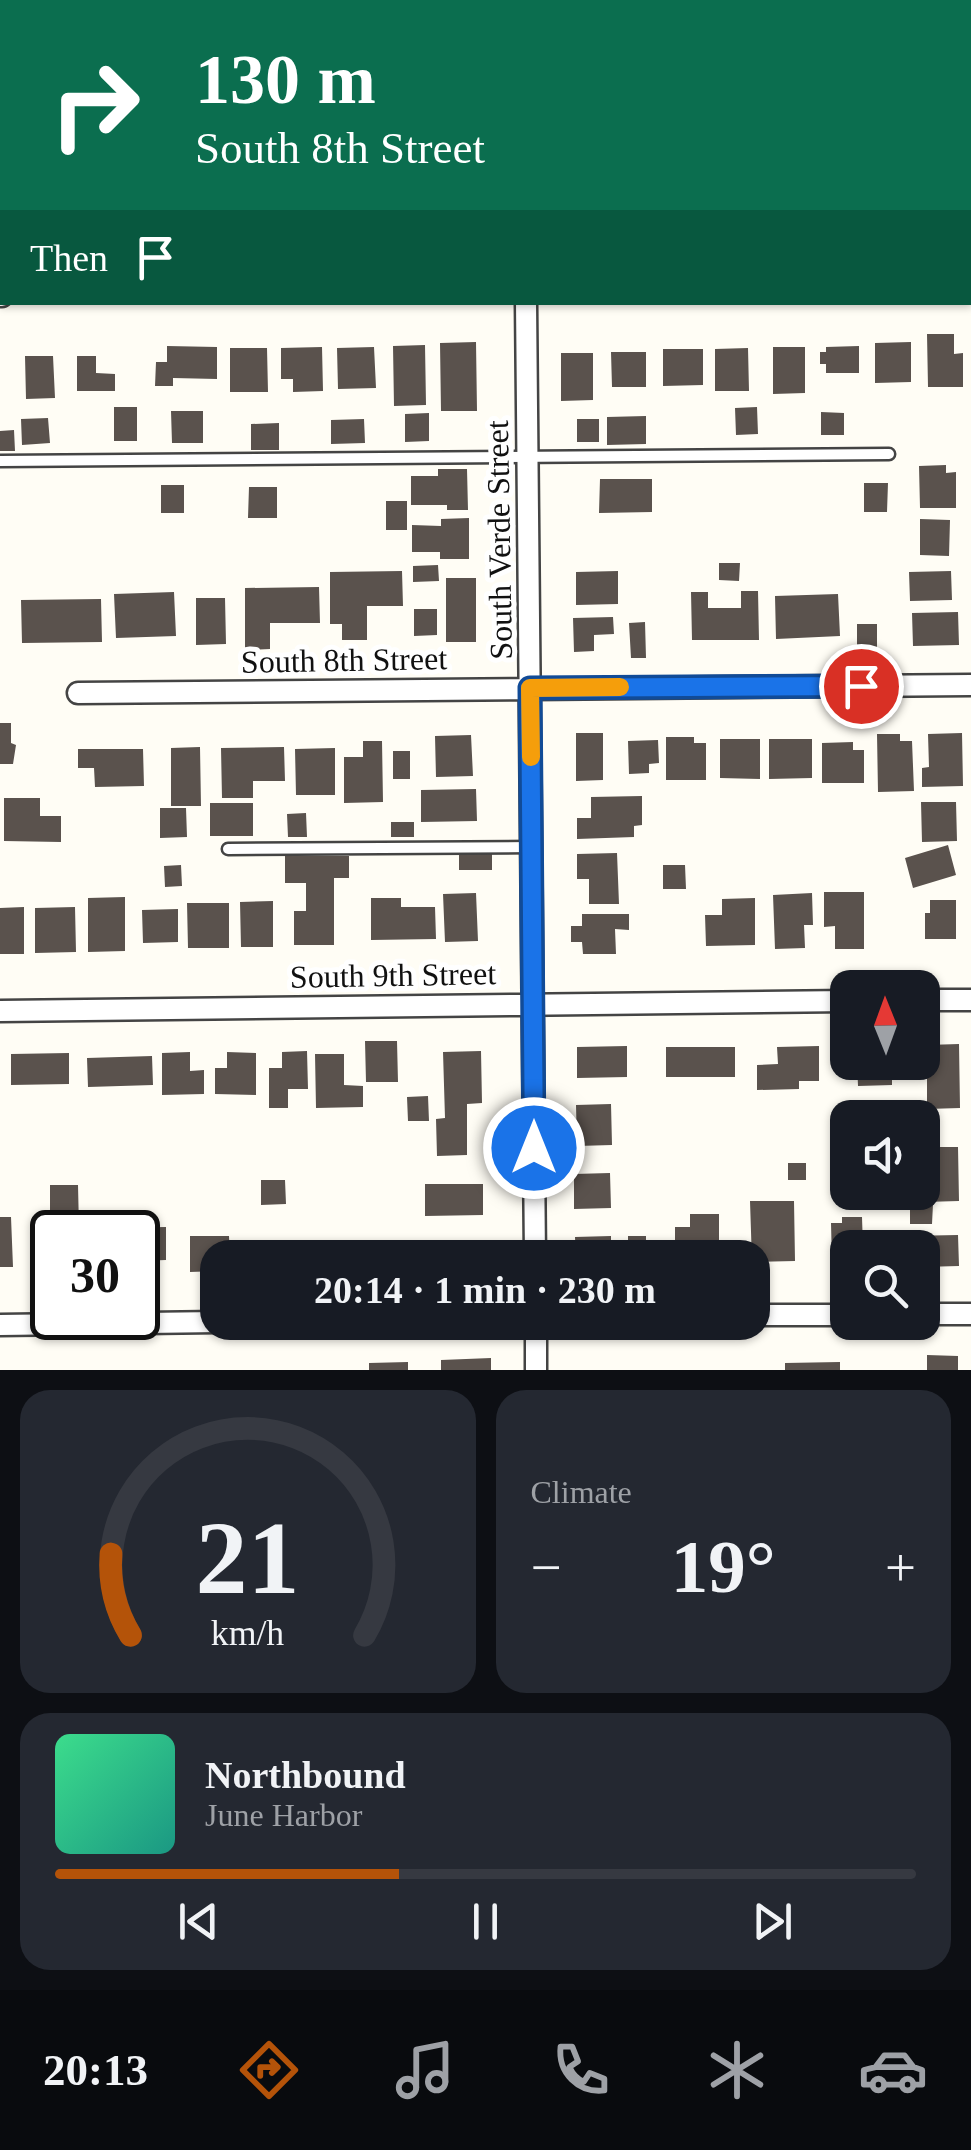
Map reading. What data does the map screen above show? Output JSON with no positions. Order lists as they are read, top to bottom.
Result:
{
  "streets": {
    "street": ["South Verde Street", "South 8th Street", "South 9th Street"]
  },
  "crossings": [
    ["South Verde Street", "South 8th Street"],
    ["South Verde Street", "South 9th Street"]
  ],
  "north": "top",
  "page": {
    "turn": ["130 m", "South 8th Street"],
    "then": "Then",
    "limit": "30",
    "trip": "20:14 · 1 min · 230 m",
    "tile": "Climate",
    "heat": ["−", "19°", "+"],
    "song": ["Northbound", "June Harbor"],
    "tabs": "20:13",
    "gauge": ["21", "km/h"]
  }
}
